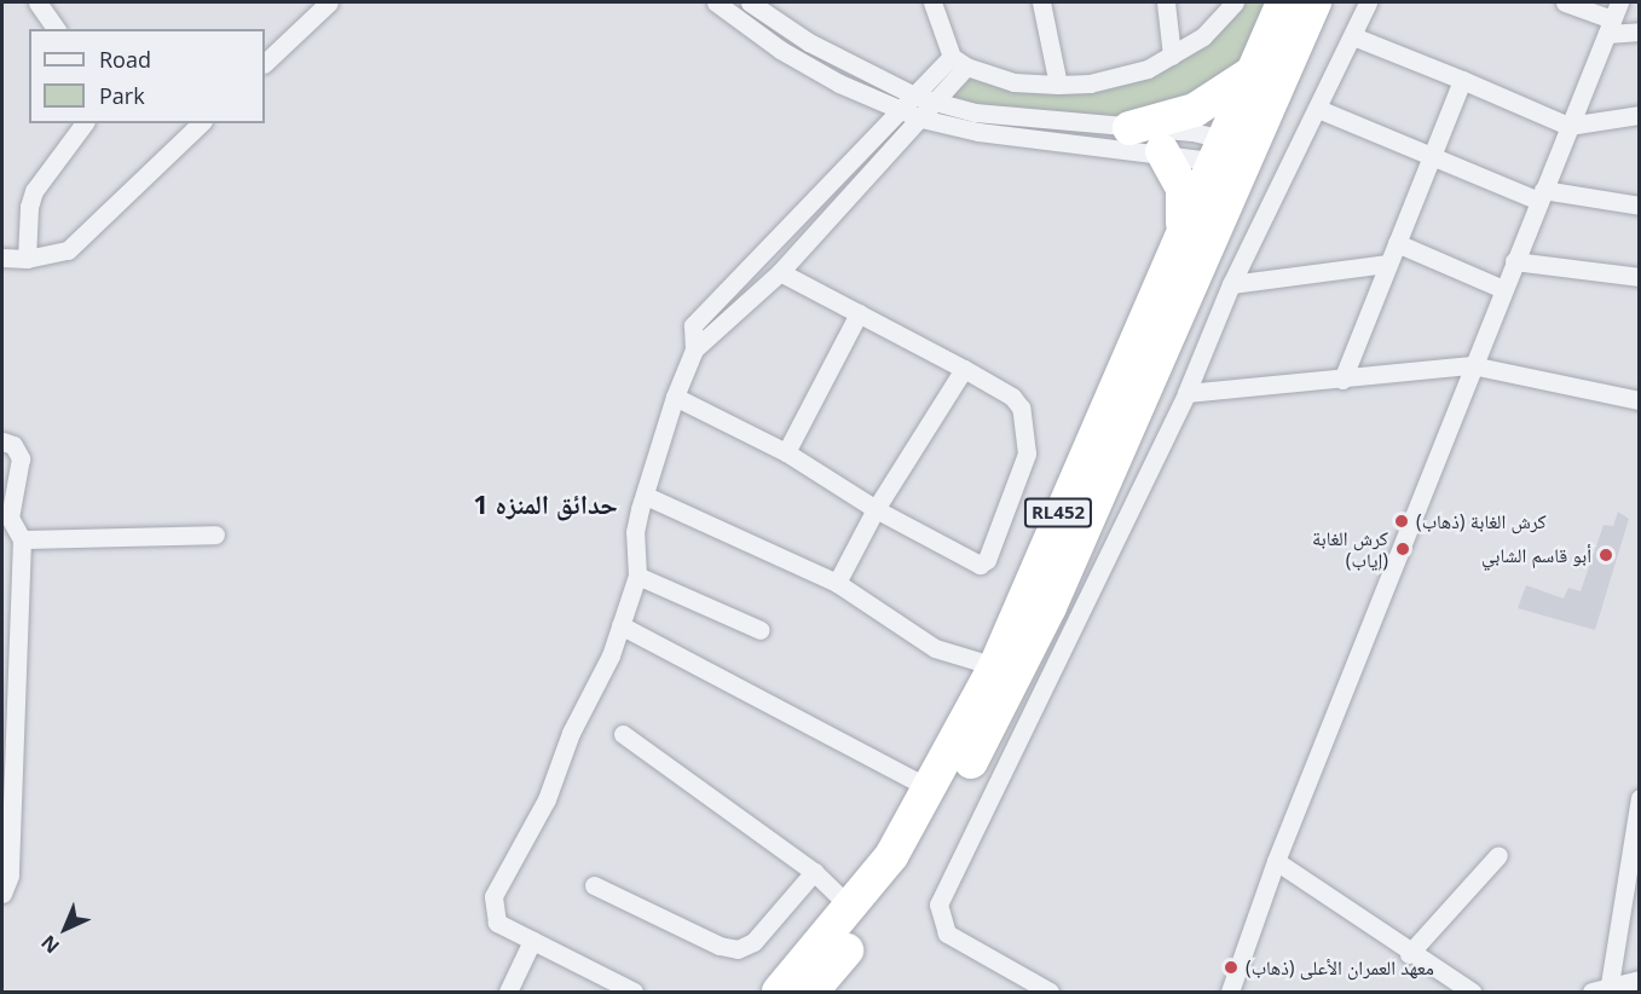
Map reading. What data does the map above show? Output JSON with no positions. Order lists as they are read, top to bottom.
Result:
{
  "streets": {
    "highway": ["RL452"]
  },
  "districts": ["حدائق المنزه 1"],
  "places": [
    "كرش الغابة (ذهاب)",
    "كرش الغابة (إياب)",
    "أبو قاسم الشابي",
    "معهد العمران الأعلى (ذهاب)"
  ],
  "legend": ["Road", "Park"],
  "north": "bottom left"
}
